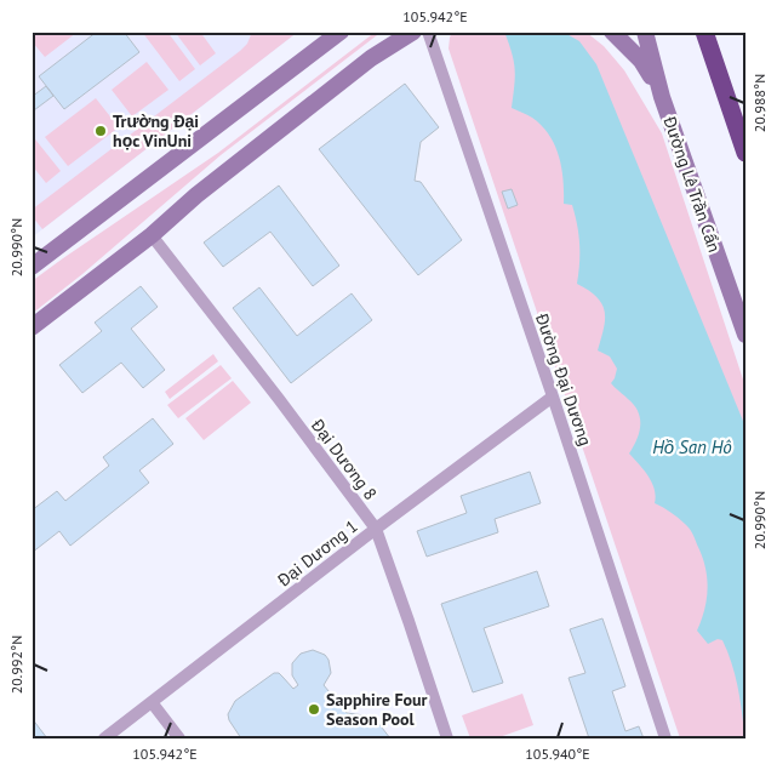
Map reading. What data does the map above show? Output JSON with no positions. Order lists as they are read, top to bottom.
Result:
{
  "streets": {
    "main road": ["Đường Lê Trần Cẩn"],
    "street": ["Đường Đại Dương", "Đại Dương 8", "Đại Dương 1"]
  },
  "crossings": [
    ["Đường Đại Dương", "Đại Dương 1"],
    ["Đại Dương 8", "Đại Dương 1"]
  ],
  "water": ["Hồ San Hô"],
  "places": ["Trường Đại học VinUni", "Sapphire Four Season Pool"],
  "coordinates": [
    "105.942°E",
    "20.988°N",
    "20.990°N",
    "20.992°N",
    "105.940°E"
  ]
}
